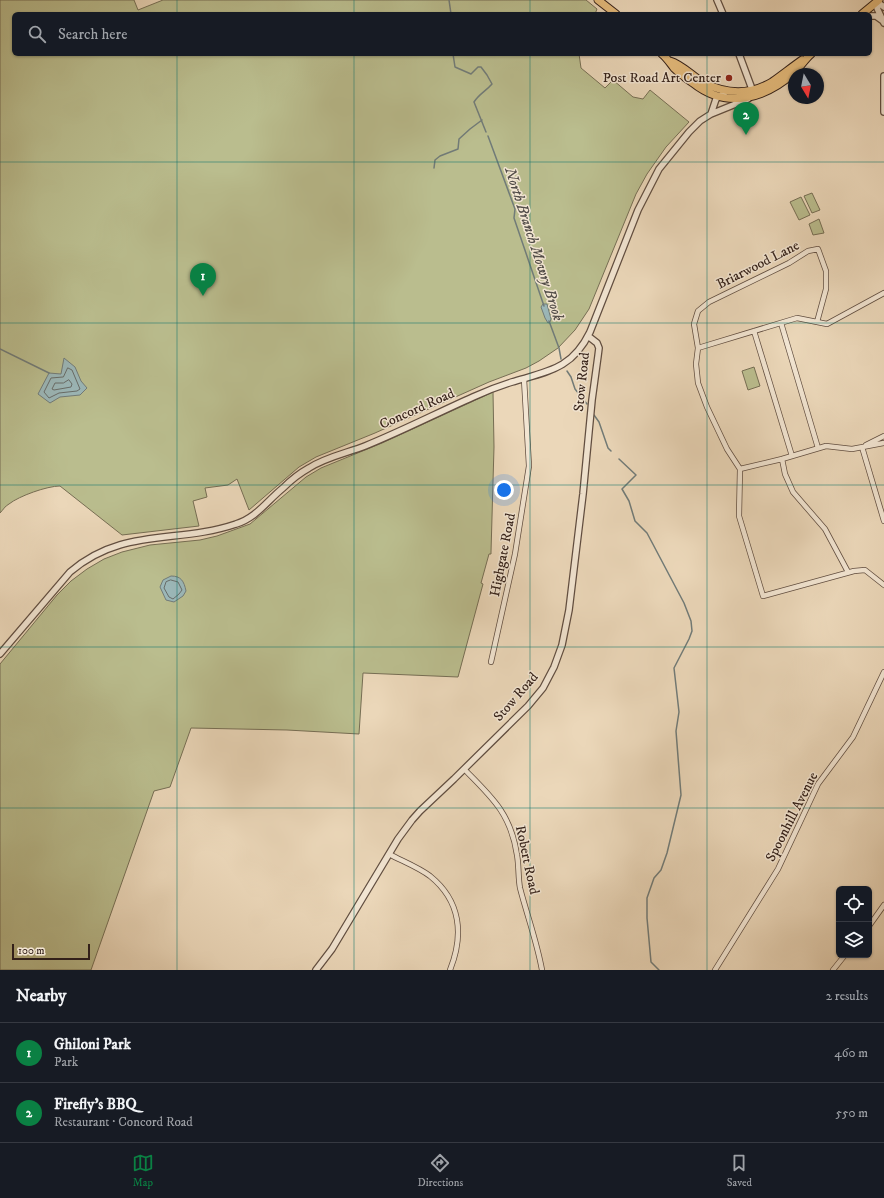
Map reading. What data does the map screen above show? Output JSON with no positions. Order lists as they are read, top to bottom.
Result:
{
  "streets": {
    "street": [
      "Briarwood Lane",
      "Stow Road",
      "Concord Road",
      "Highgate Road",
      "Spoonhill Avenue",
      "Robert Road"
    ]
  },
  "crossings": [
    ["Stow Road", "Concord Road"],
    ["Stow Road", "Robert Road"],
    ["Concord Road", "Highgate Road"]
  ],
  "water": ["North Branch Mowry Brook"],
  "places": ["Post Road Art Center"],
  "scale_bar": "100 m",
  "north": "bottom",
  "page": {
    "search": "Search here",
    "pins": ["2", "1"],
    "scale": "100 m",
    "heading": ["Nearby", "2 results"],
    "list": [
      {
        "mark": "1",
        "name": "Ghiloni Park",
        "note": "Park",
        "value": "460 m"
      },
      {
        "mark": "2",
        "name": "Firefly's BBQ",
        "note": "Restaurant · Concord Road",
        "value": "550 m"
      }
    ],
    "nav": ["Map", "Directions", "Saved"]
  }
}
